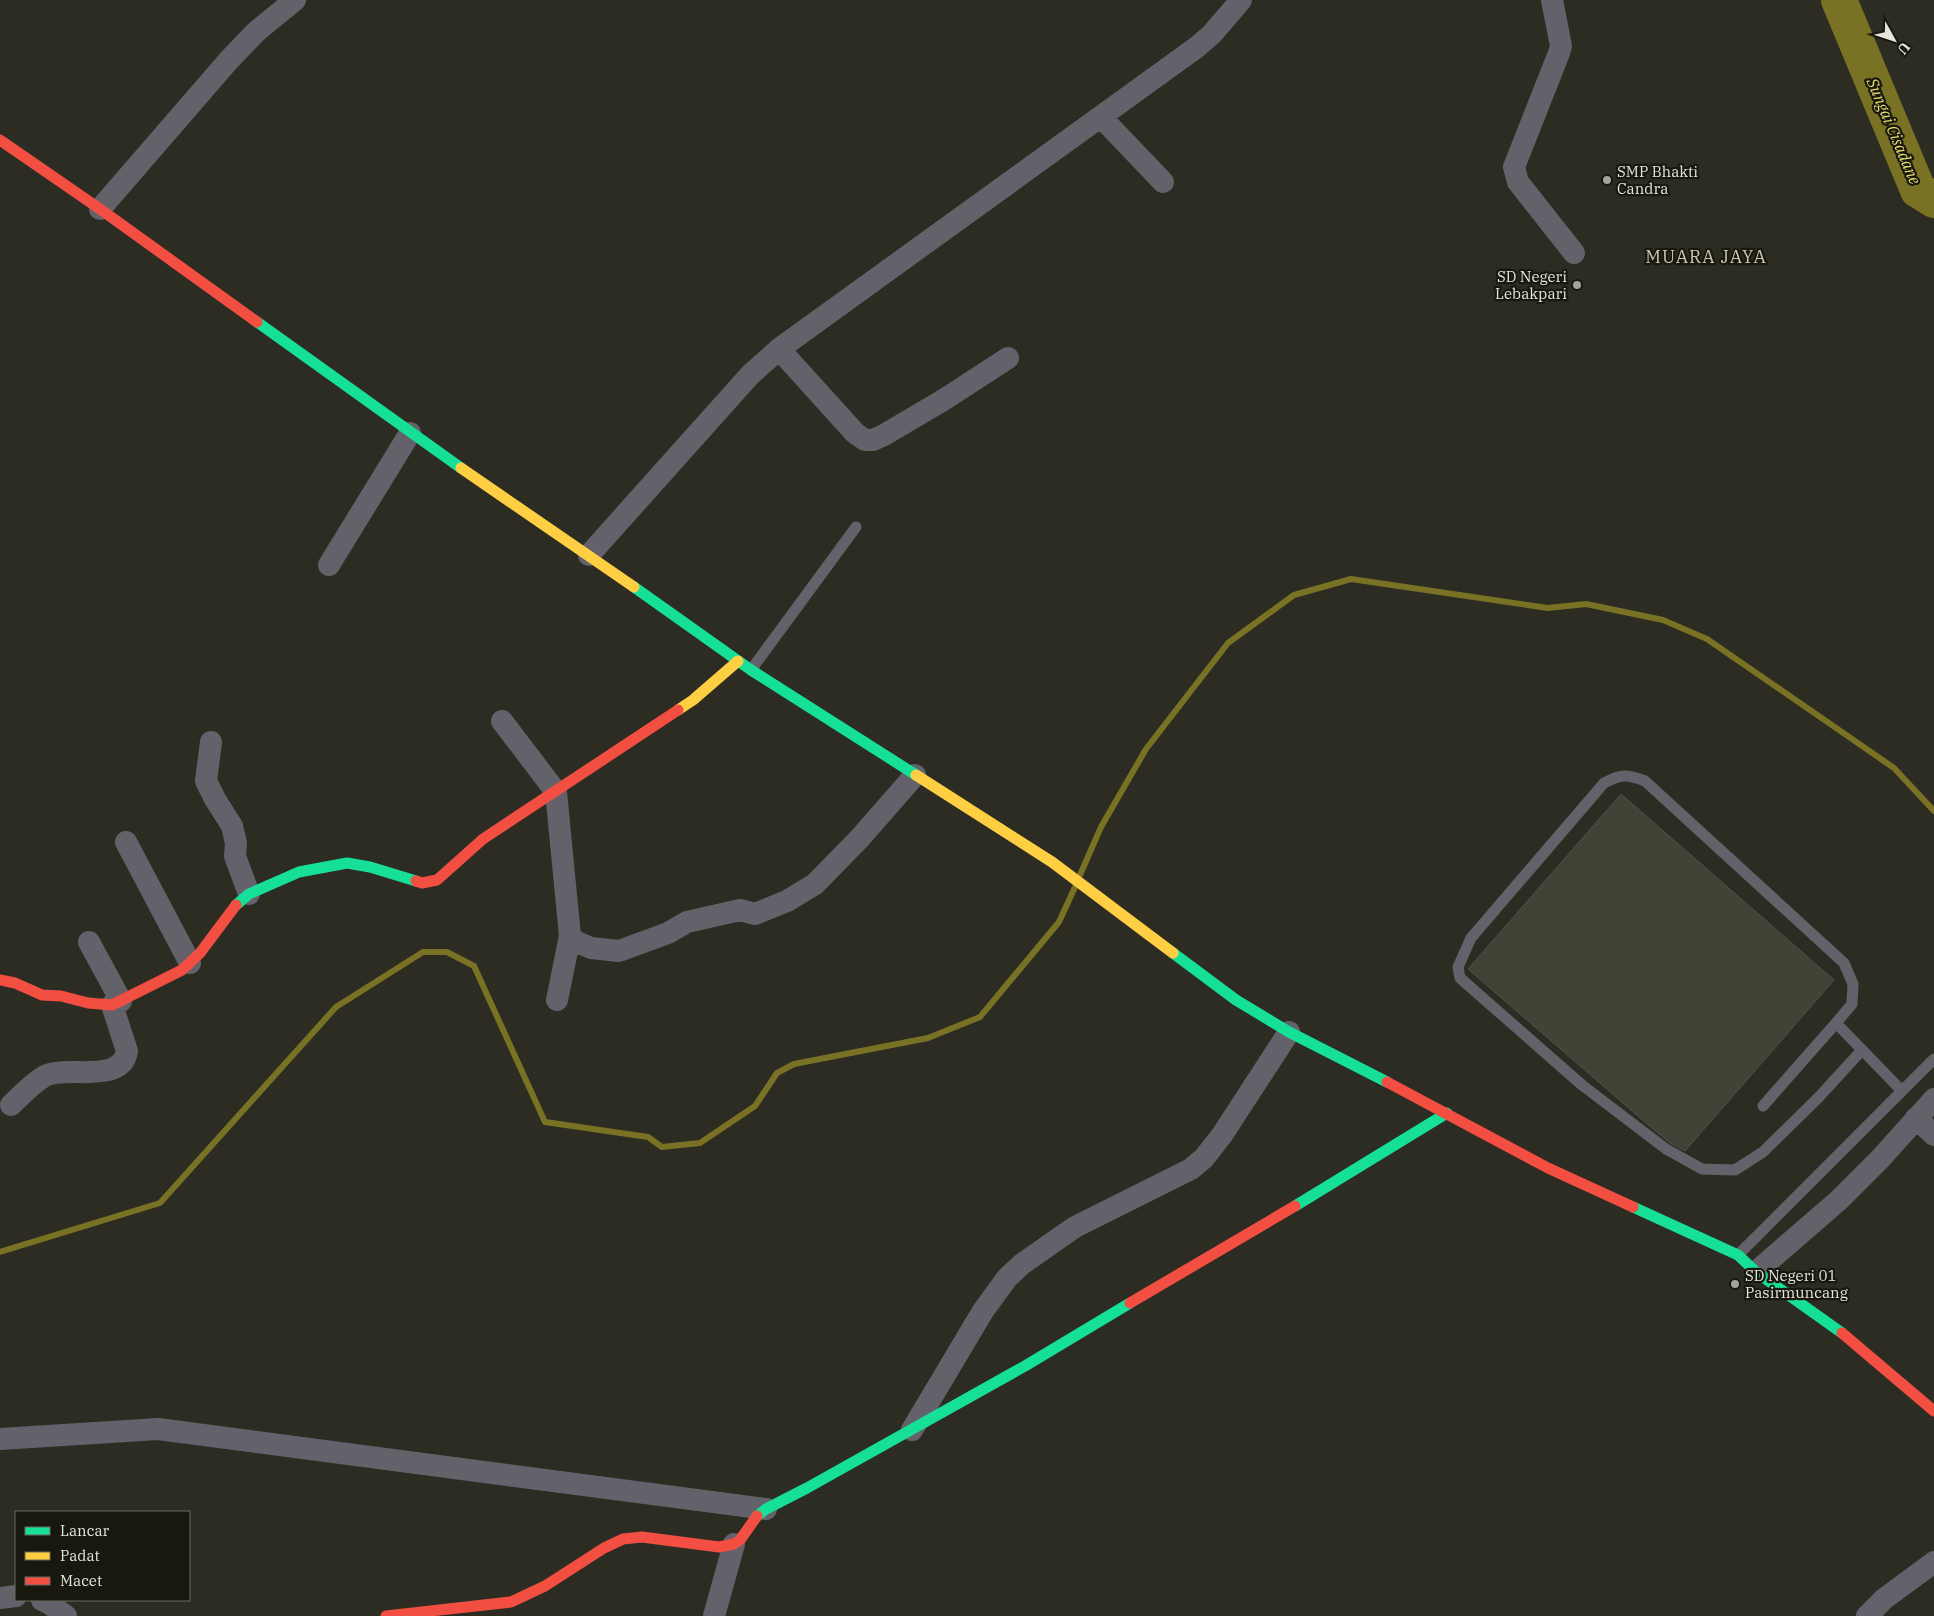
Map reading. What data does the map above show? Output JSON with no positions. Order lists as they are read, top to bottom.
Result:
{
  "districts": ["MUARA JAYA"],
  "water": ["Sungai Cisadane"],
  "places": ["SMP Bhakti Candra", "SD Negeri Lebakpari", "SD Negeri 01 Pasirmuncang"],
  "legend": ["Lancar", "Padat", "Macet"],
  "north": "bottom right"
}
